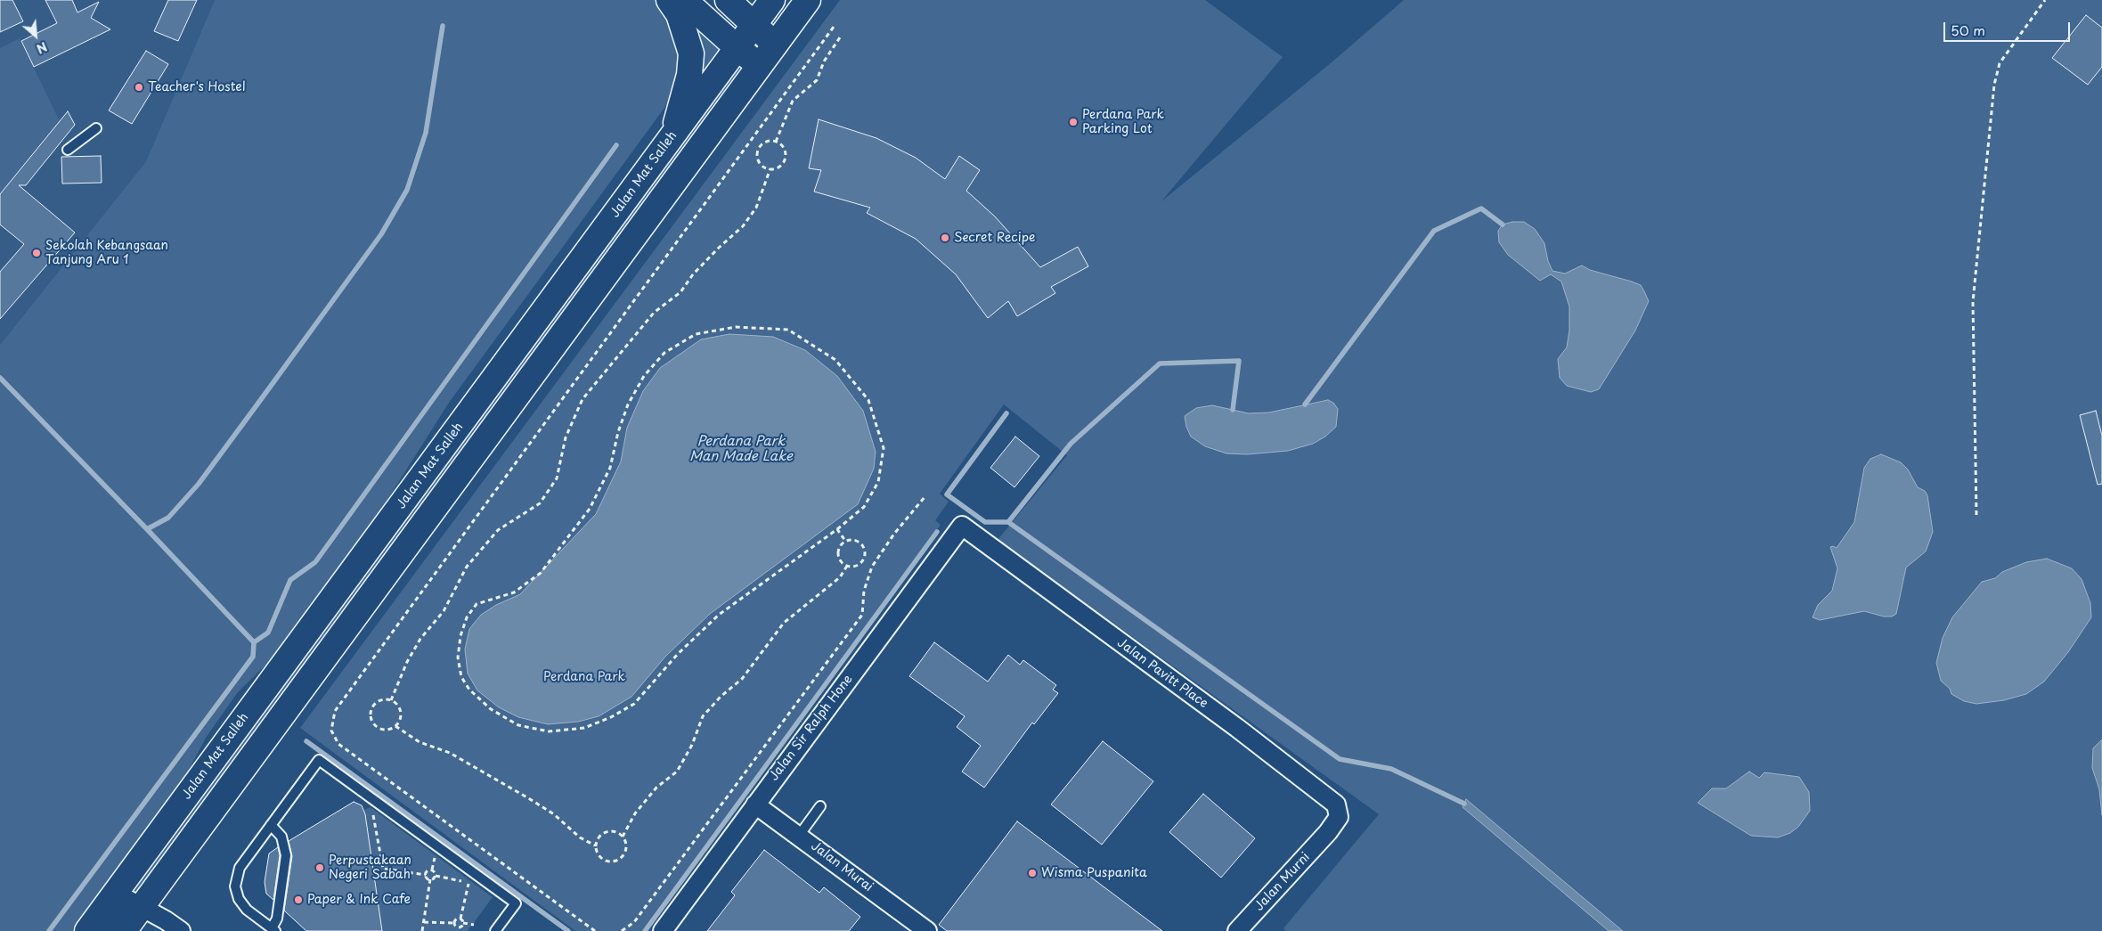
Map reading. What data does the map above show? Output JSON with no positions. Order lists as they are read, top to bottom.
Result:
{
  "streets": {
    "main road": ["Jalan Mat Salleh"],
    "street": [
      "Jalan Pavitt Place",
      "Jalan Sir Ralph Hone",
      "Jalan Murai",
      "Jalan Murni"
    ]
  },
  "crossings": [
    ["Jalan Pavitt Place", "Jalan Sir Ralph Hone"],
    ["Jalan Pavitt Place", "Jalan Murni"],
    ["Jalan Sir Ralph Hone", "Jalan Murai"]
  ],
  "water": ["Perdana Park Man Made Lake"],
  "parks": ["Perdana Park"],
  "places": [
    "Teacher's Hostel",
    "Perdana Park Parking Lot",
    "Secret Recipe",
    "Sekolah Kebangsaan Tanjung Aru 1",
    "Perpustakaan Negeri Sabah",
    "Wisma Puspanita",
    "Paper & Ink Cafe"
  ],
  "scale_bar": "50 m",
  "north": "bottom right"
}
